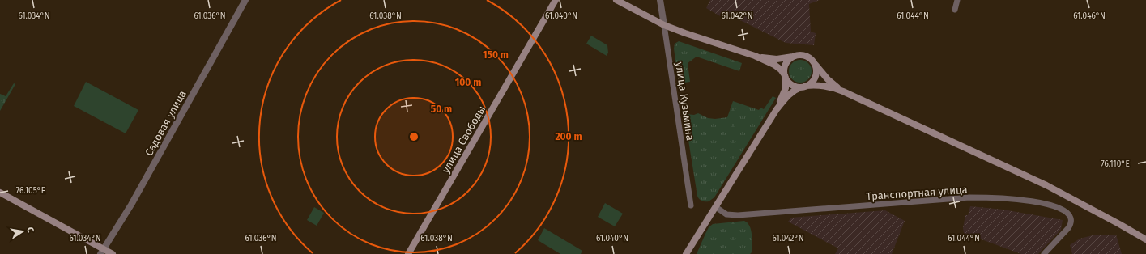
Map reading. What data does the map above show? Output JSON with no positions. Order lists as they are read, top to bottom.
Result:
{
  "streets": {
    "main road": ["улица Свободы"],
    "street": ["улица Кузьмина", "Садовая улица", "Транспортная улица"]
  },
  "north": "right",
  "coordinates": [
    "61.034°N",
    "61.036°N",
    "61.038°N",
    "61.040°N",
    "61.042°N",
    "61.044°N",
    "61.046°N",
    "76.110°E",
    "76.105°E"
  ],
  "rings": [
    "150 m",
    "100 m",
    "50 m",
    "200 m"
  ]
}
